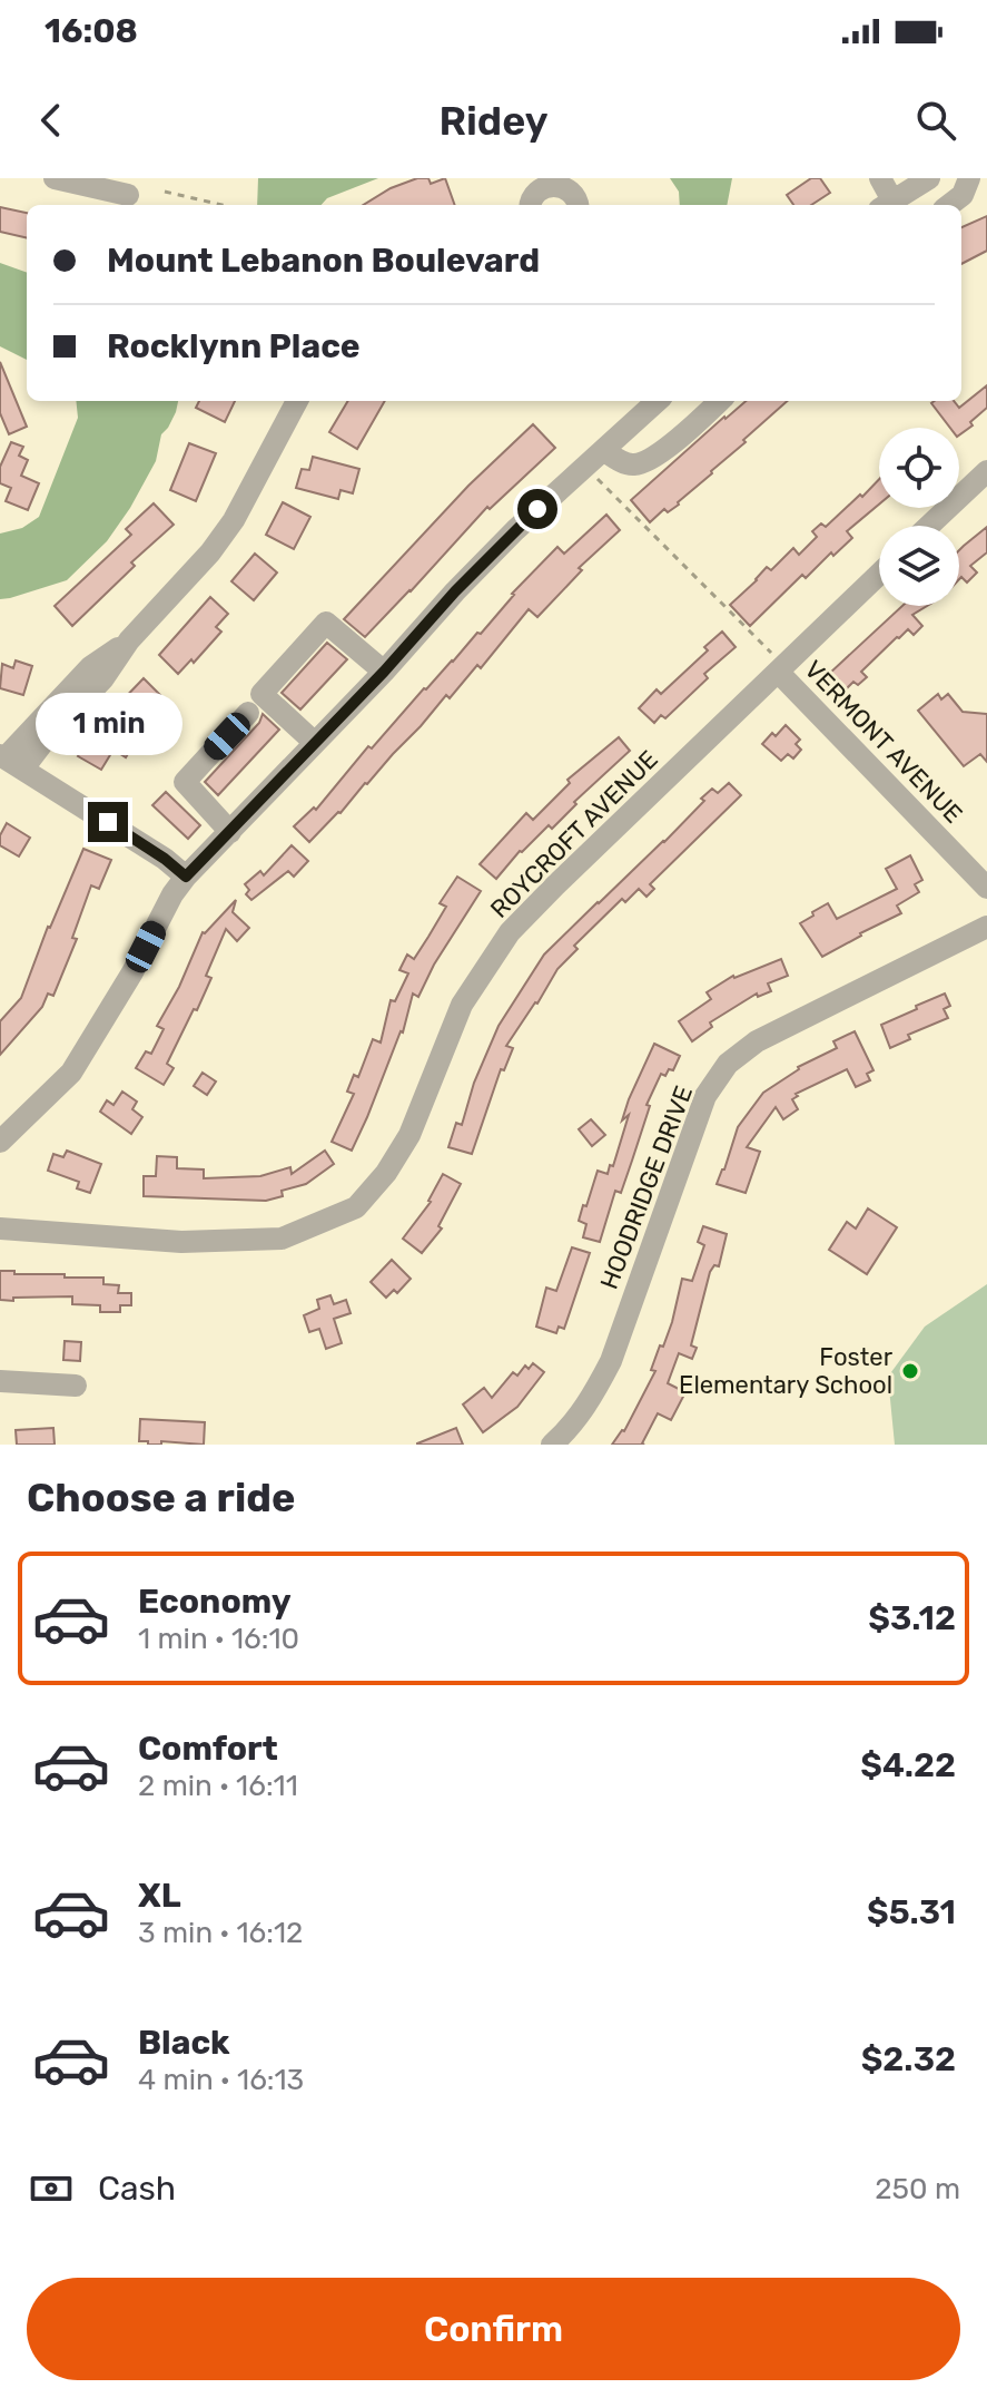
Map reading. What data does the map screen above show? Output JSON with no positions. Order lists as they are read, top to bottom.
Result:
{
  "streets": {
    "street": ["VERMONT AVENUE", "ROYCROFT AVENUE", "HOODRIDGE DRIVE"]
  },
  "crossings": [
    ["VERMONT AVENUE", "ROYCROFT AVENUE"]
  ],
  "places": ["Foster Elementary School"],
  "page": {
    "status": "16:08",
    "header": "Ridey",
    "banner": ["Mount Lebanon Boulevard", "Rocklynn Place"],
    "bubble": "1 min",
    "heading": "Choose a ride",
    "list": [
      {
        "name": "Economy",
        "note": "1 min · 16:10",
        "value": "$3.12"
      },
      {
        "name": "Comfort",
        "note": "2 min · 16:11",
        "value": "$4.22"
      },
      {
        "name": "XL",
        "note": "3 min · 16:12",
        "value": "$5.31"
      },
      {
        "name": "Black",
        "note": "4 min · 16:13",
        "value": "$2.32"
      }
    ],
    "pay": ["Cash", "250 m"],
    "buttons": "Confirm"
  }
}
